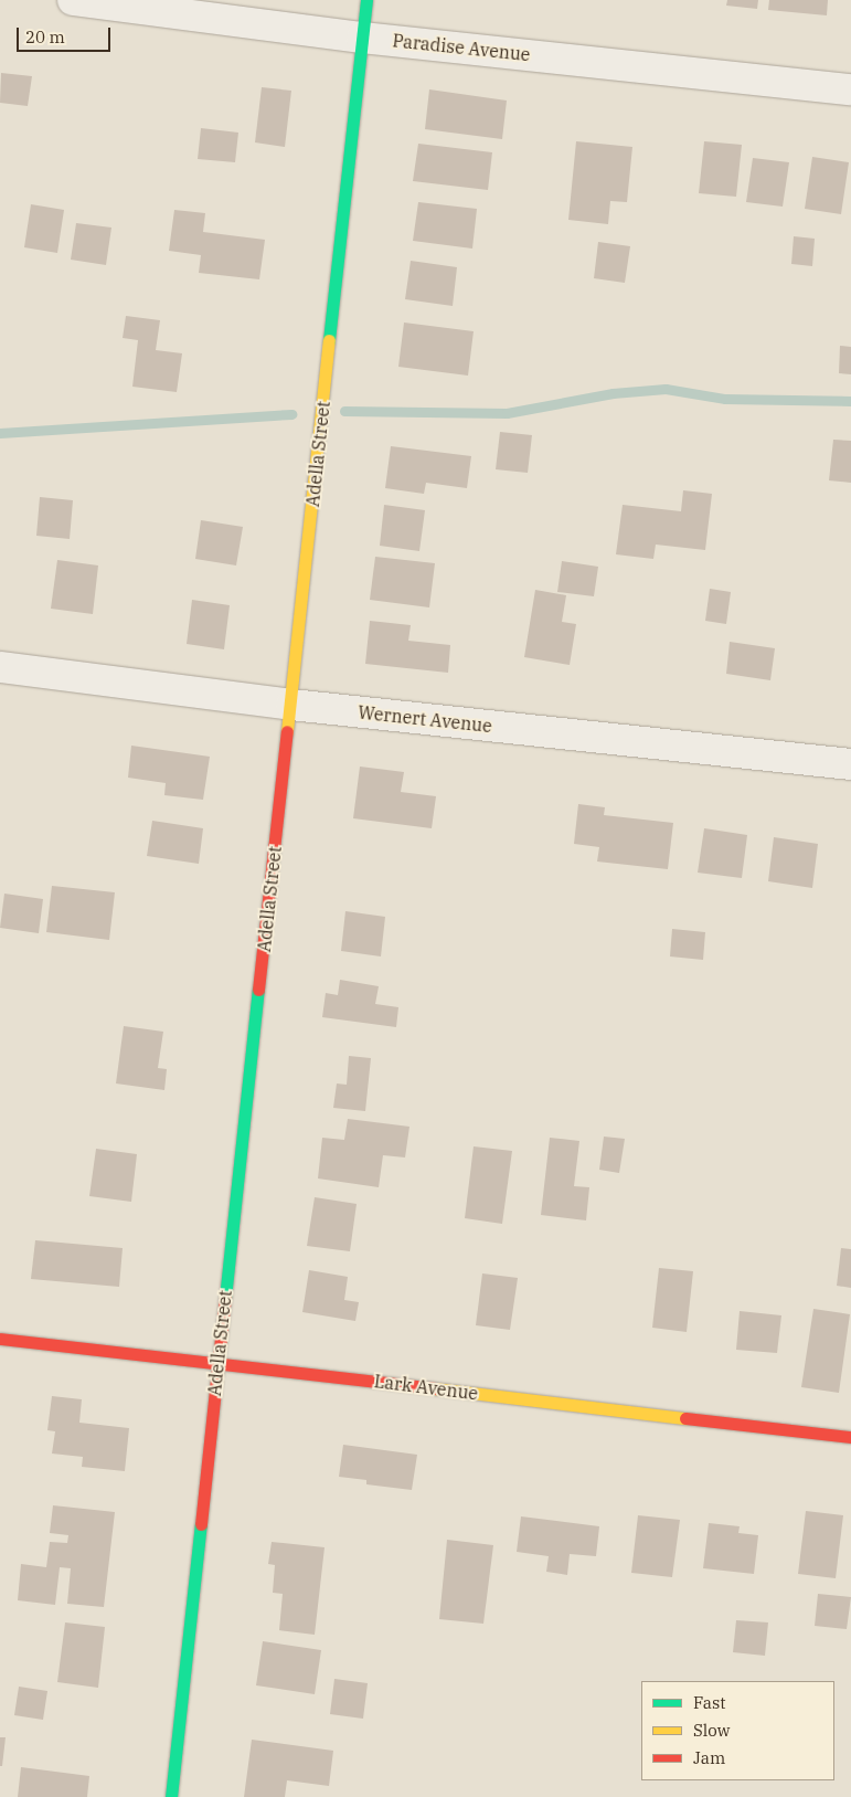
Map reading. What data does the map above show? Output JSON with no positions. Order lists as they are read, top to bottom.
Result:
{
  "streets": {
    "street": [
      "Paradise Avenue",
      "Adella Street",
      "Wernert Avenue",
      "Lark Avenue"
    ]
  },
  "crossings": [
    ["Paradise Avenue", "Adella Street"],
    ["Adella Street", "Wernert Avenue"],
    ["Adella Street", "Lark Avenue"]
  ],
  "legend": ["Fast", "Slow", "Jam"],
  "scale_bar": "20 m"
}
